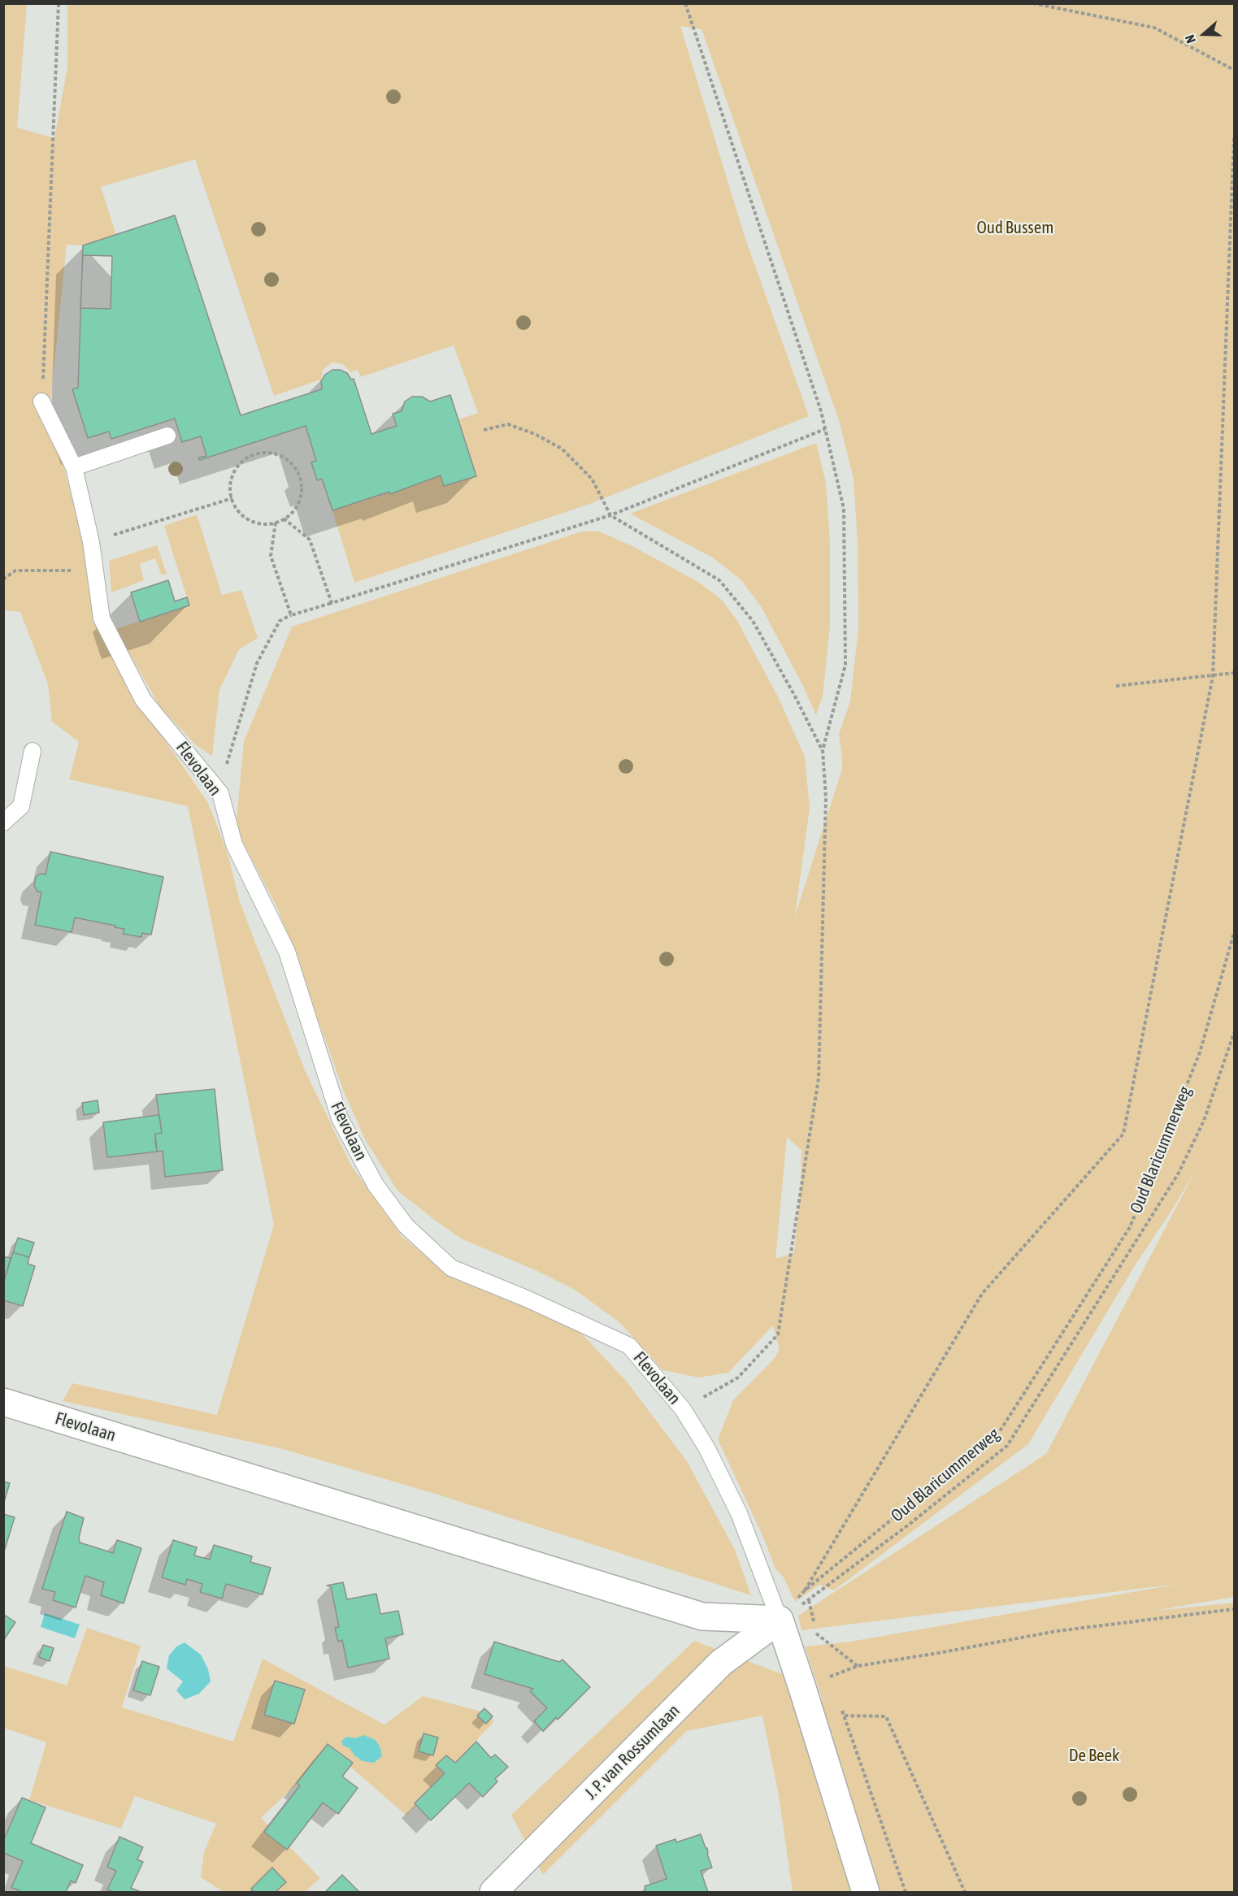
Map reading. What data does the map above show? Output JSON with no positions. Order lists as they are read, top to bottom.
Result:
{
  "streets": {
    "street": ["Flevolaan", "J. P. van Rossumlaan"],
    "path": ["Oud Blaricummerweg"]
  },
  "crossings": [
    ["Flevolaan", "Oud Blaricummerweg"],
    ["Flevolaan", "J. P. van Rossumlaan"],
    ["Oud Blaricummerweg", "J. P. van Rossumlaan"]
  ],
  "parks": ["Oud Bussem", "De Beek"],
  "north": "left"
}
